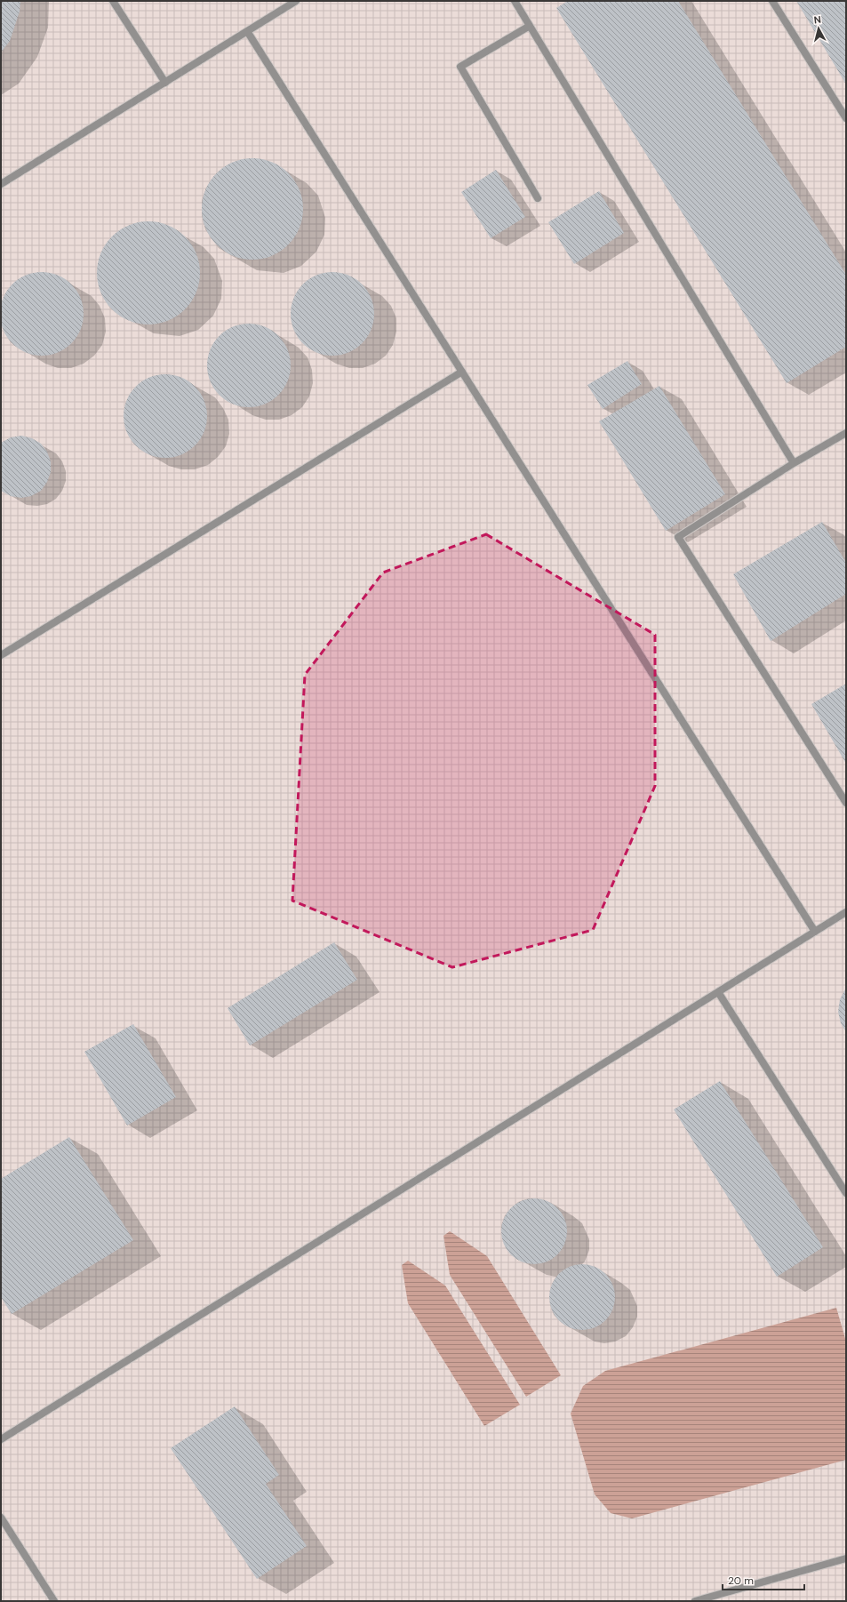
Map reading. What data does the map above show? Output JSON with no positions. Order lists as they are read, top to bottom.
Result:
{
  "scale_bar": "20 m",
  "north": "top"
}
